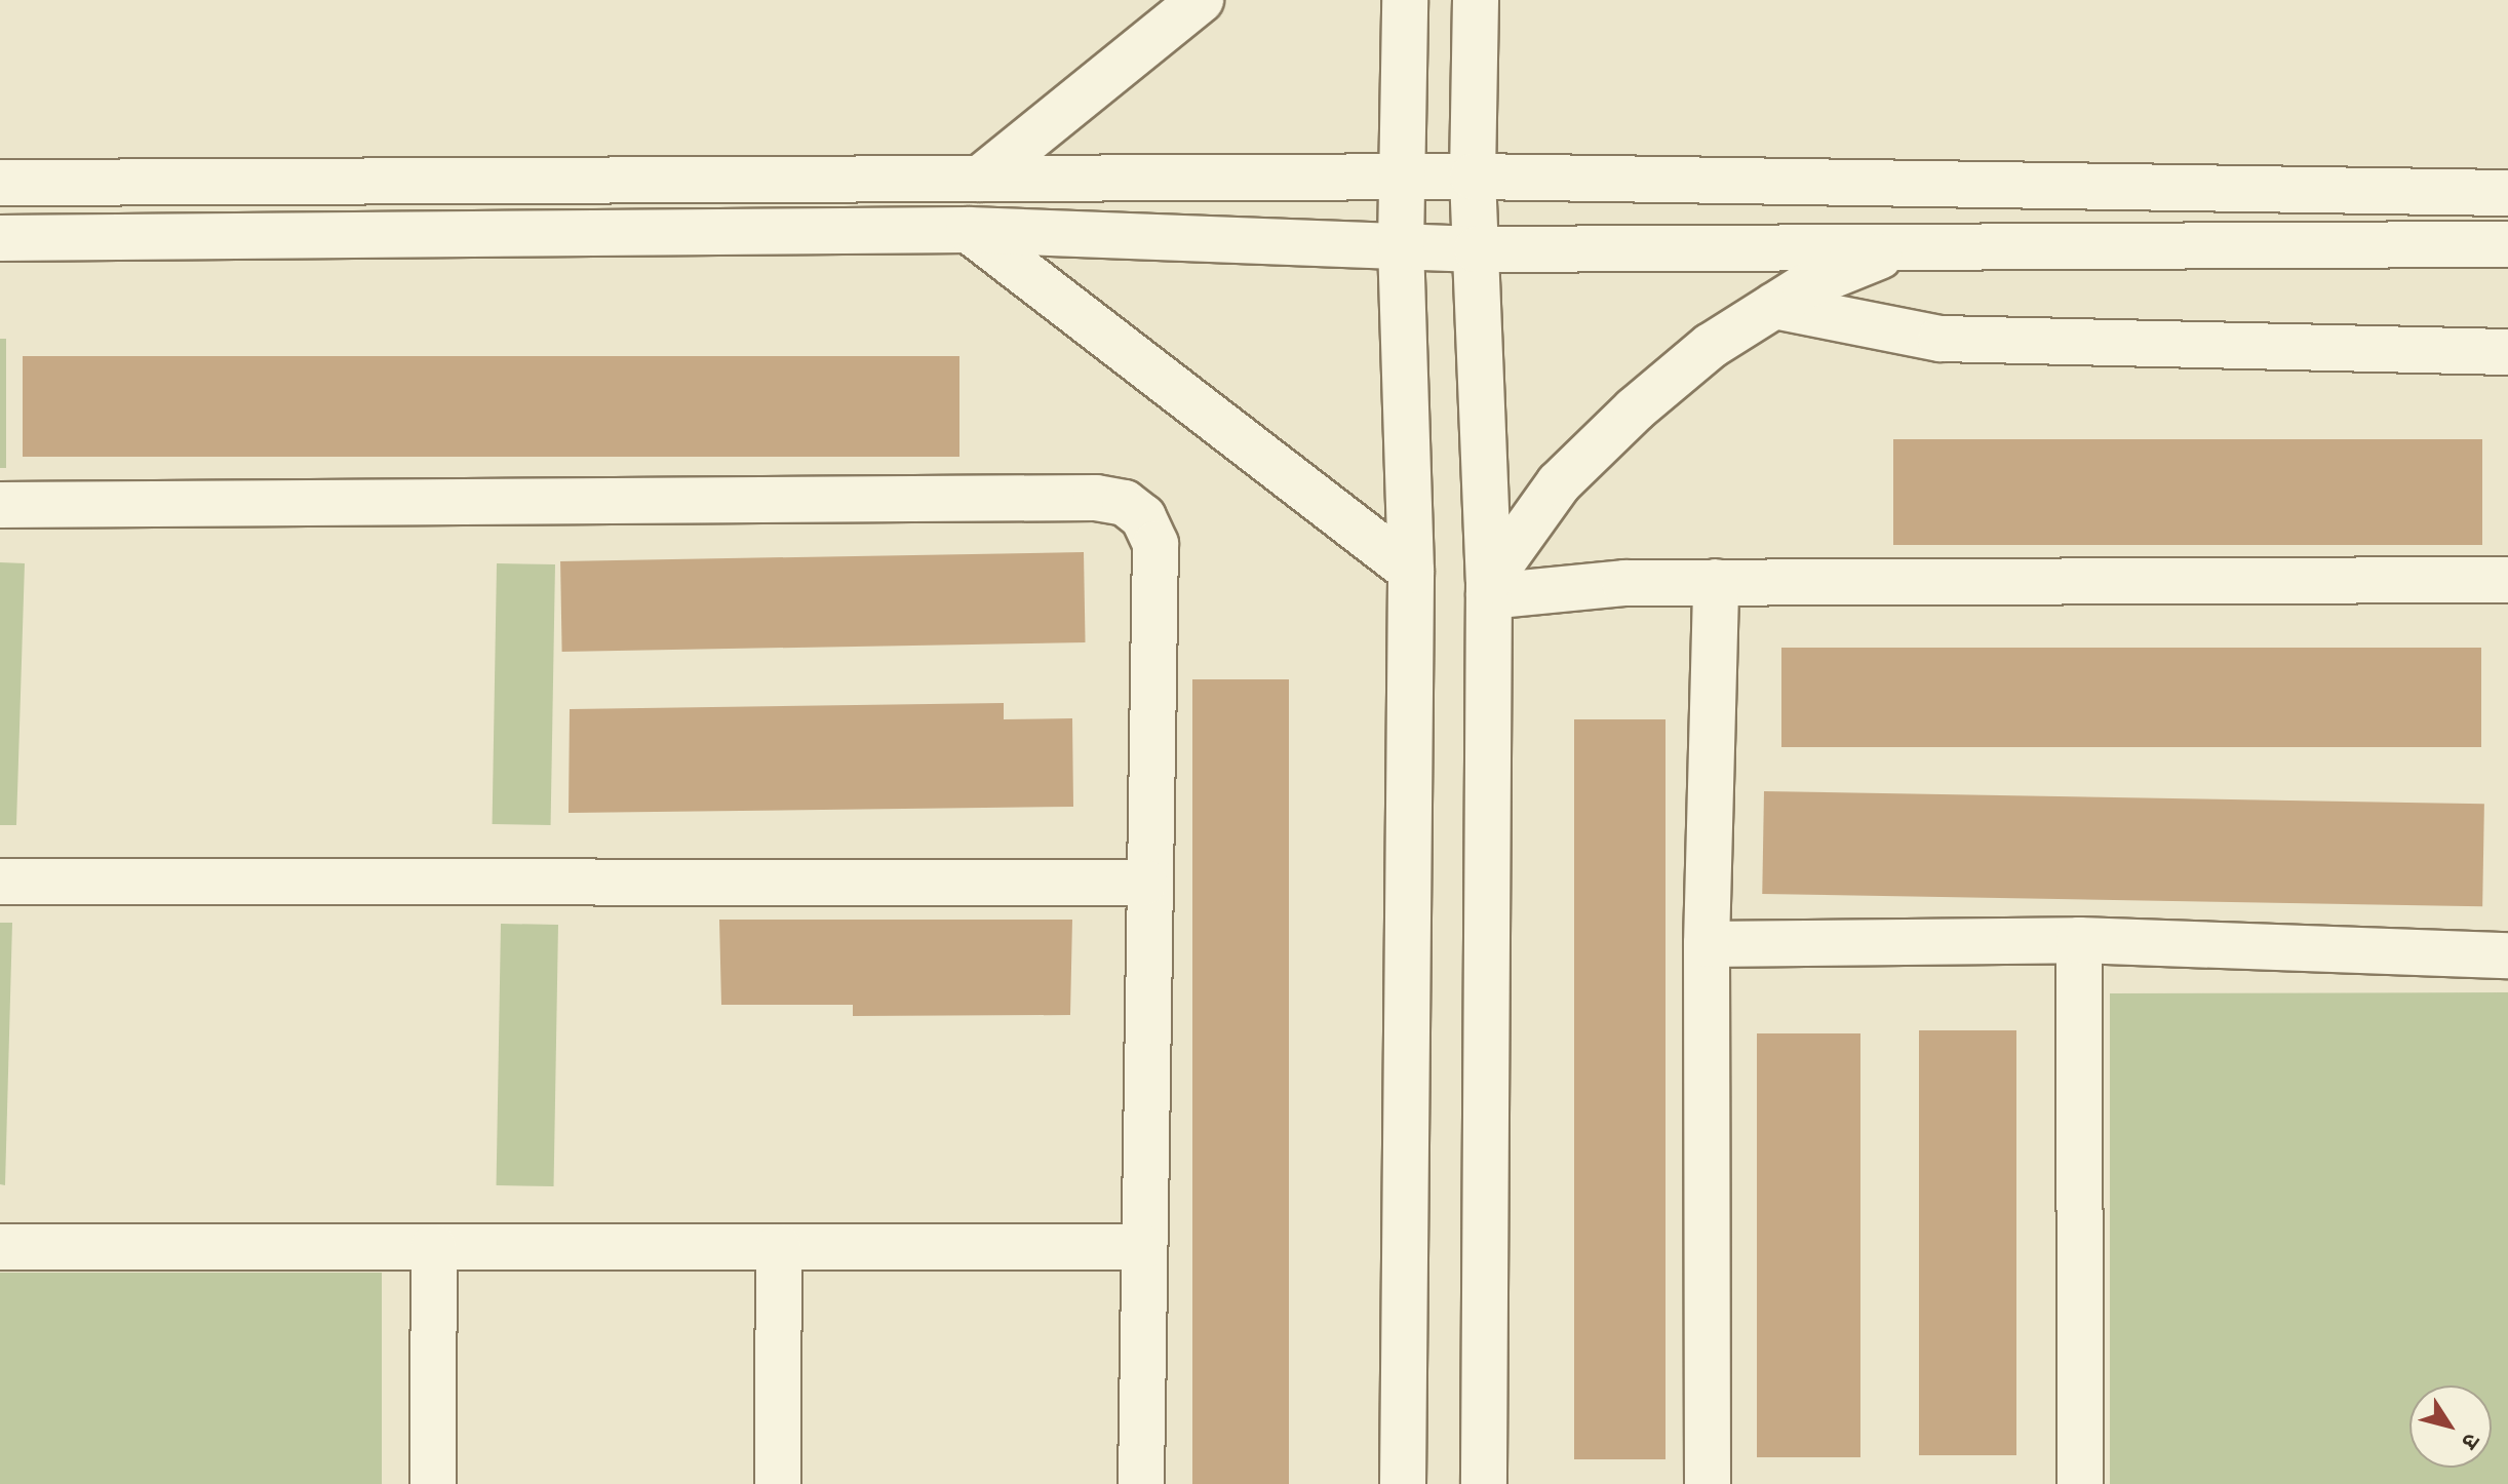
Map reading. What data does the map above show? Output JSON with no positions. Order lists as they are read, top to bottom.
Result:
{
  "north": "bottom right"
}
